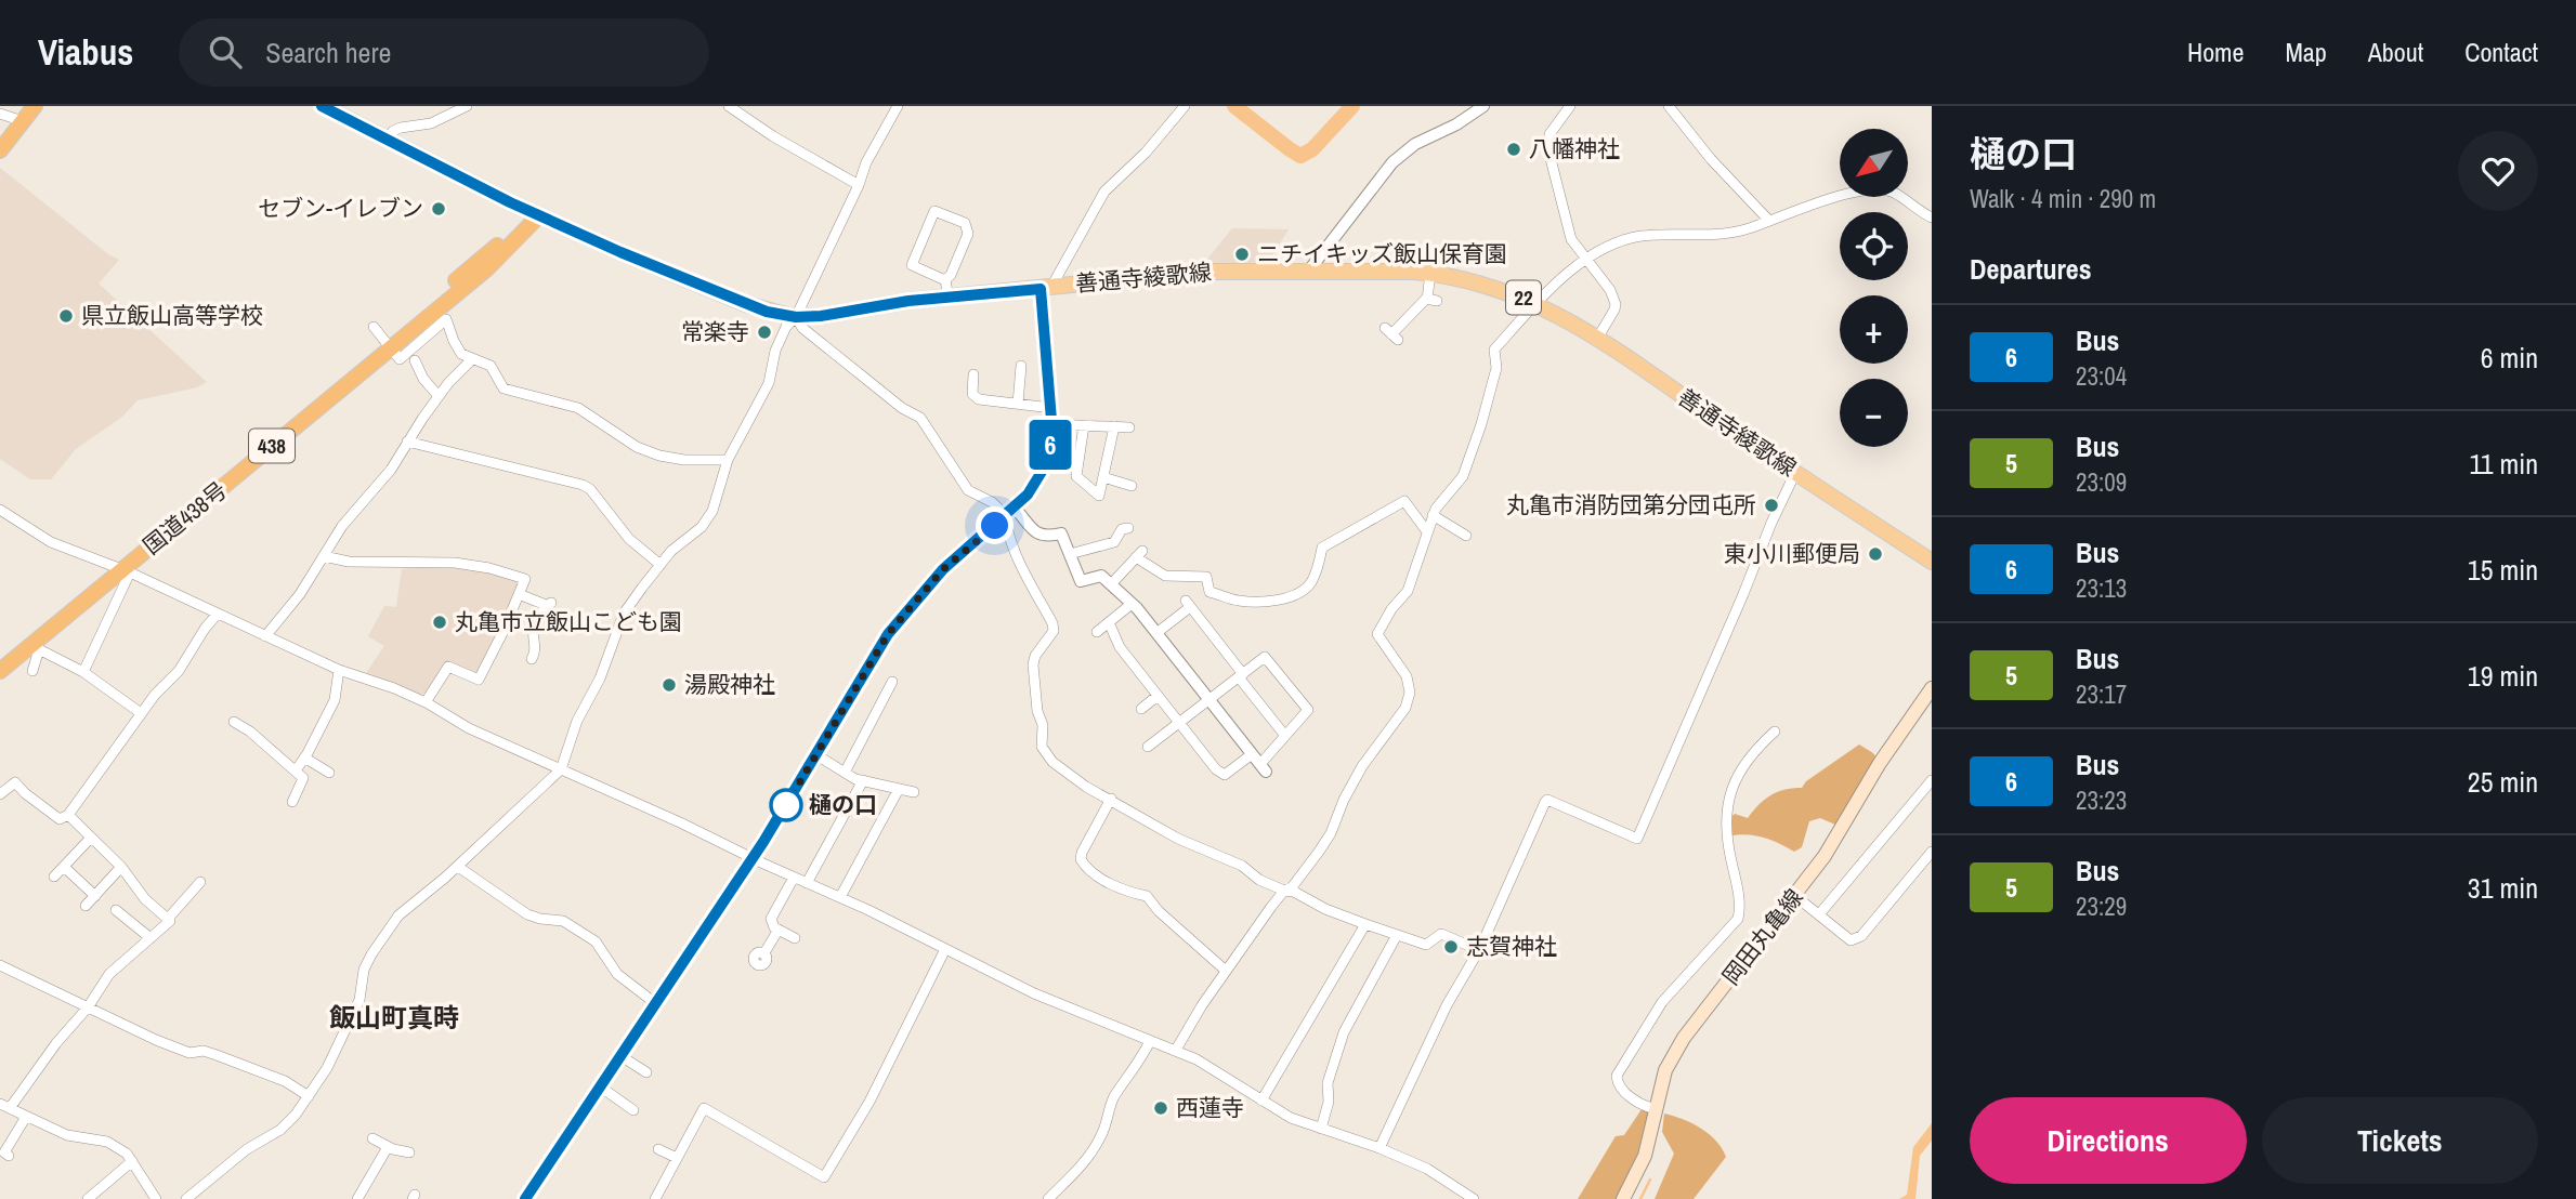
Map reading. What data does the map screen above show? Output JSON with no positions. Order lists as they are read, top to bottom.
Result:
{
  "streets": {
    "highway": ["438", "国道438号"],
    "main road": ["善通寺綾歌線", "22", "岡田丸亀線"]
  },
  "crossings": [
    ["善通寺綾歌線", "国道438号"]
  ],
  "districts": ["飯山町真時"],
  "places": [
    "八幡神社",
    "セブン-イレブン",
    "ニチイキッズ飯山保育園",
    "県立飯山高等学校",
    "常楽寺",
    "丸亀市消防団第分団屯所",
    "東小川郵便局",
    "丸亀市立飯山こども園",
    "湯殿神社",
    "樋の口",
    "志賀神社",
    "西蓮寺"
  ],
  "lines": ["bus line 6"],
  "north": "bottom left",
  "page": {
    "header": "Viabus",
    "search": "Search here",
    "nav": [
      "Home",
      "Map",
      "About",
      "Contact"
    ],
    "on_map": "6",
    "heading": [
      ["樋の口", "Walk · 4 min · 290 m"],
      "Departures"
    ],
    "map_buttons": ["+", "−"],
    "list": [
      {
        "mark": "6",
        "name": "Bus",
        "note": "23:04",
        "value": "6 min"
      },
      {
        "mark": "5",
        "name": "Bus",
        "note": "23:09",
        "value": "11 min"
      },
      {
        "mark": "6",
        "name": "Bus",
        "note": "23:13",
        "value": "15 min"
      },
      {
        "mark": "5",
        "name": "Bus",
        "note": "23:17",
        "value": "19 min"
      },
      {
        "mark": "6",
        "name": "Bus",
        "note": "23:23",
        "value": "25 min"
      },
      {
        "mark": "5",
        "name": "Bus",
        "note": "23:29",
        "value": "31 min"
      }
    ],
    "buttons": ["Directions", "Tickets"]
  }
}
